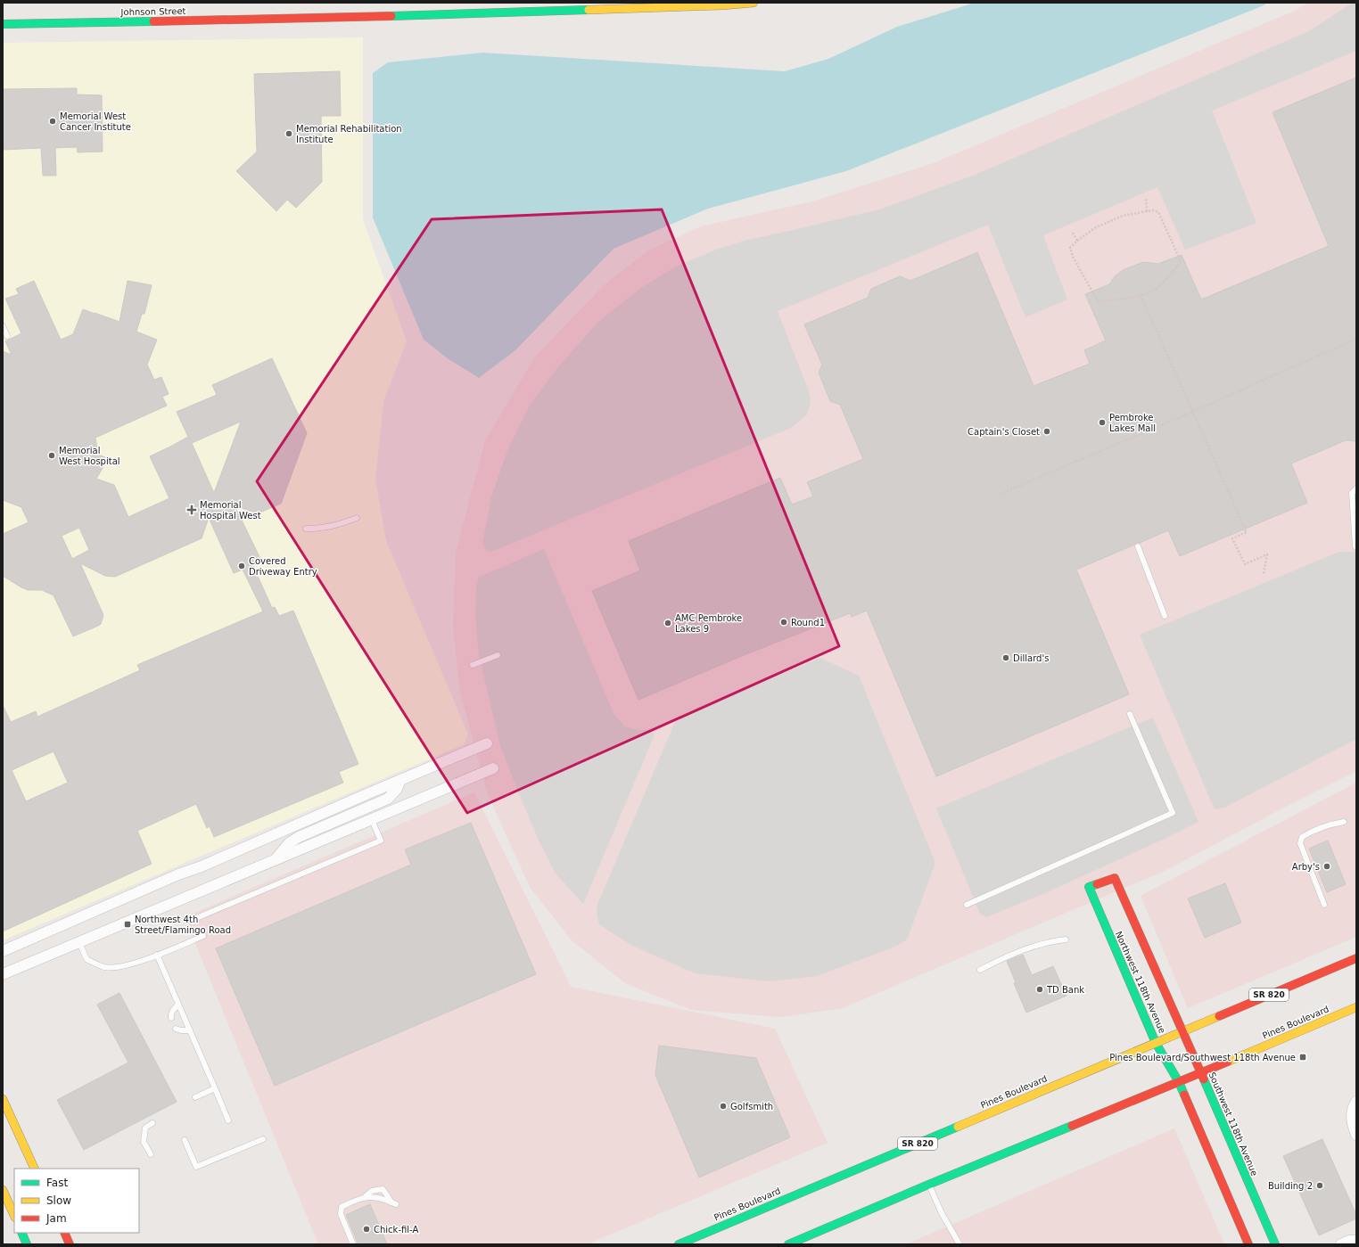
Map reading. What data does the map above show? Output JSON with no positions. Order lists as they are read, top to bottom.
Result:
{
  "streets": {
    "main road": [
      "Johnson Street",
      "Northwest 118th Avenue",
      "SR 820",
      "Pines Boulevard",
      "Southwest 118th Avenue"
    ]
  },
  "crossings": [
    ["Northwest 118th Avenue", "Pines Boulevard"],
    ["Northwest 118th Avenue", "Southwest 118th Avenue"],
    ["Pines Boulevard", "Southwest 118th Avenue"]
  ],
  "places": {
    "other": [
      "Memorial West Cancer Institute",
      "Memorial Rehabilitation Institute",
      "Pembroke Lakes Mall",
      "Captain's Closet",
      "Memorial West Hospital",
      "Covered Driveway Entry",
      "Round1",
      "AMC Pembroke Lakes 9",
      "Dillard's",
      "Arby's",
      "TD Bank",
      "Golfsmith",
      "Building 2",
      "Chick-fil-A"
    ],
    "health": ["Memorial Hospital West"],
    "transit": ["Northwest 4th Street/Flamingo Road", "Pines Boulevard/Southwest 118th Avenue"]
  },
  "legend": ["Fast", "Slow", "Jam"]
}
